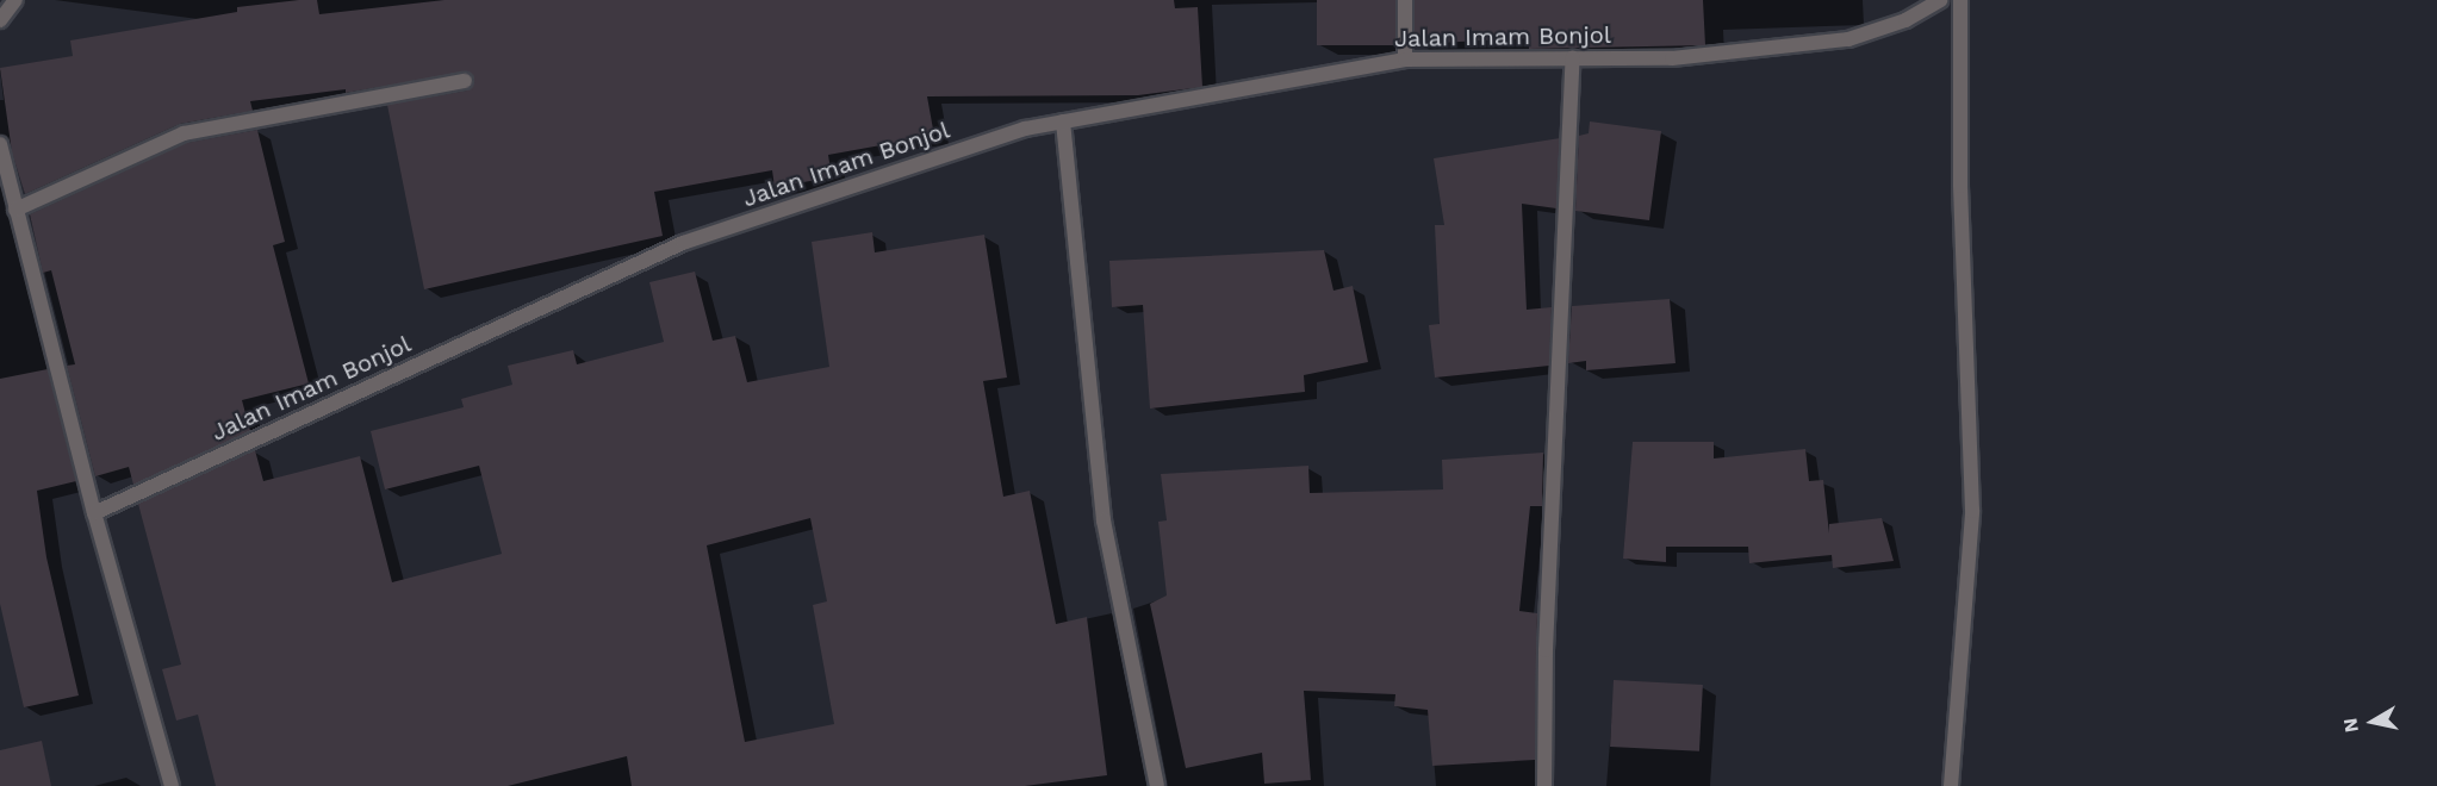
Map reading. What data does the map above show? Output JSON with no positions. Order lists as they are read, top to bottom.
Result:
{
  "streets": {
    "street": ["Jalan Imam Bonjol"]
  },
  "north": "left"
}
